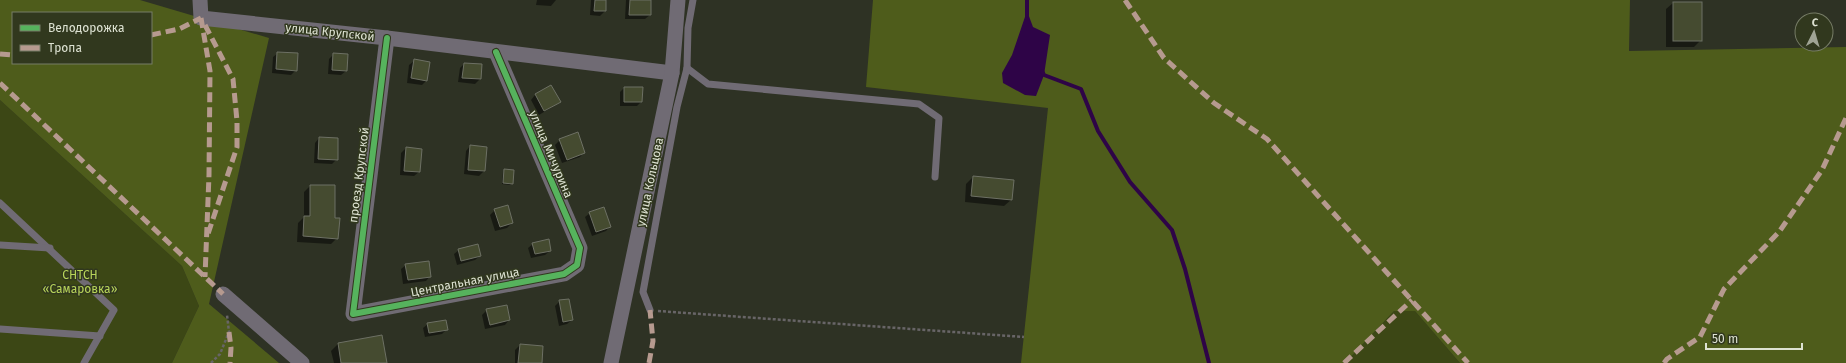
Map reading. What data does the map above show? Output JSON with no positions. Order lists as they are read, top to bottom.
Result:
{
  "streets": {
    "street": [
      "улица Крупской",
      "улица Мичурина",
      "проезд Крупской",
      "улица Кольцова",
      "Центральная улица"
    ]
  },
  "crossings": [
    ["улица Крупской", "улица Мичурина"],
    ["улица Крупской", "проезд Крупской"],
    ["улица Крупской", "улица Кольцова"],
    ["улица Мичурина", "Центральная улица"],
    ["проезд Крупской", "Центральная улица"]
  ],
  "parks": ["СНТСН «Самаровка»"],
  "legend": ["Велодорожка", "Тропа"],
  "scale_bar": "50 m",
  "north": "top"
}
